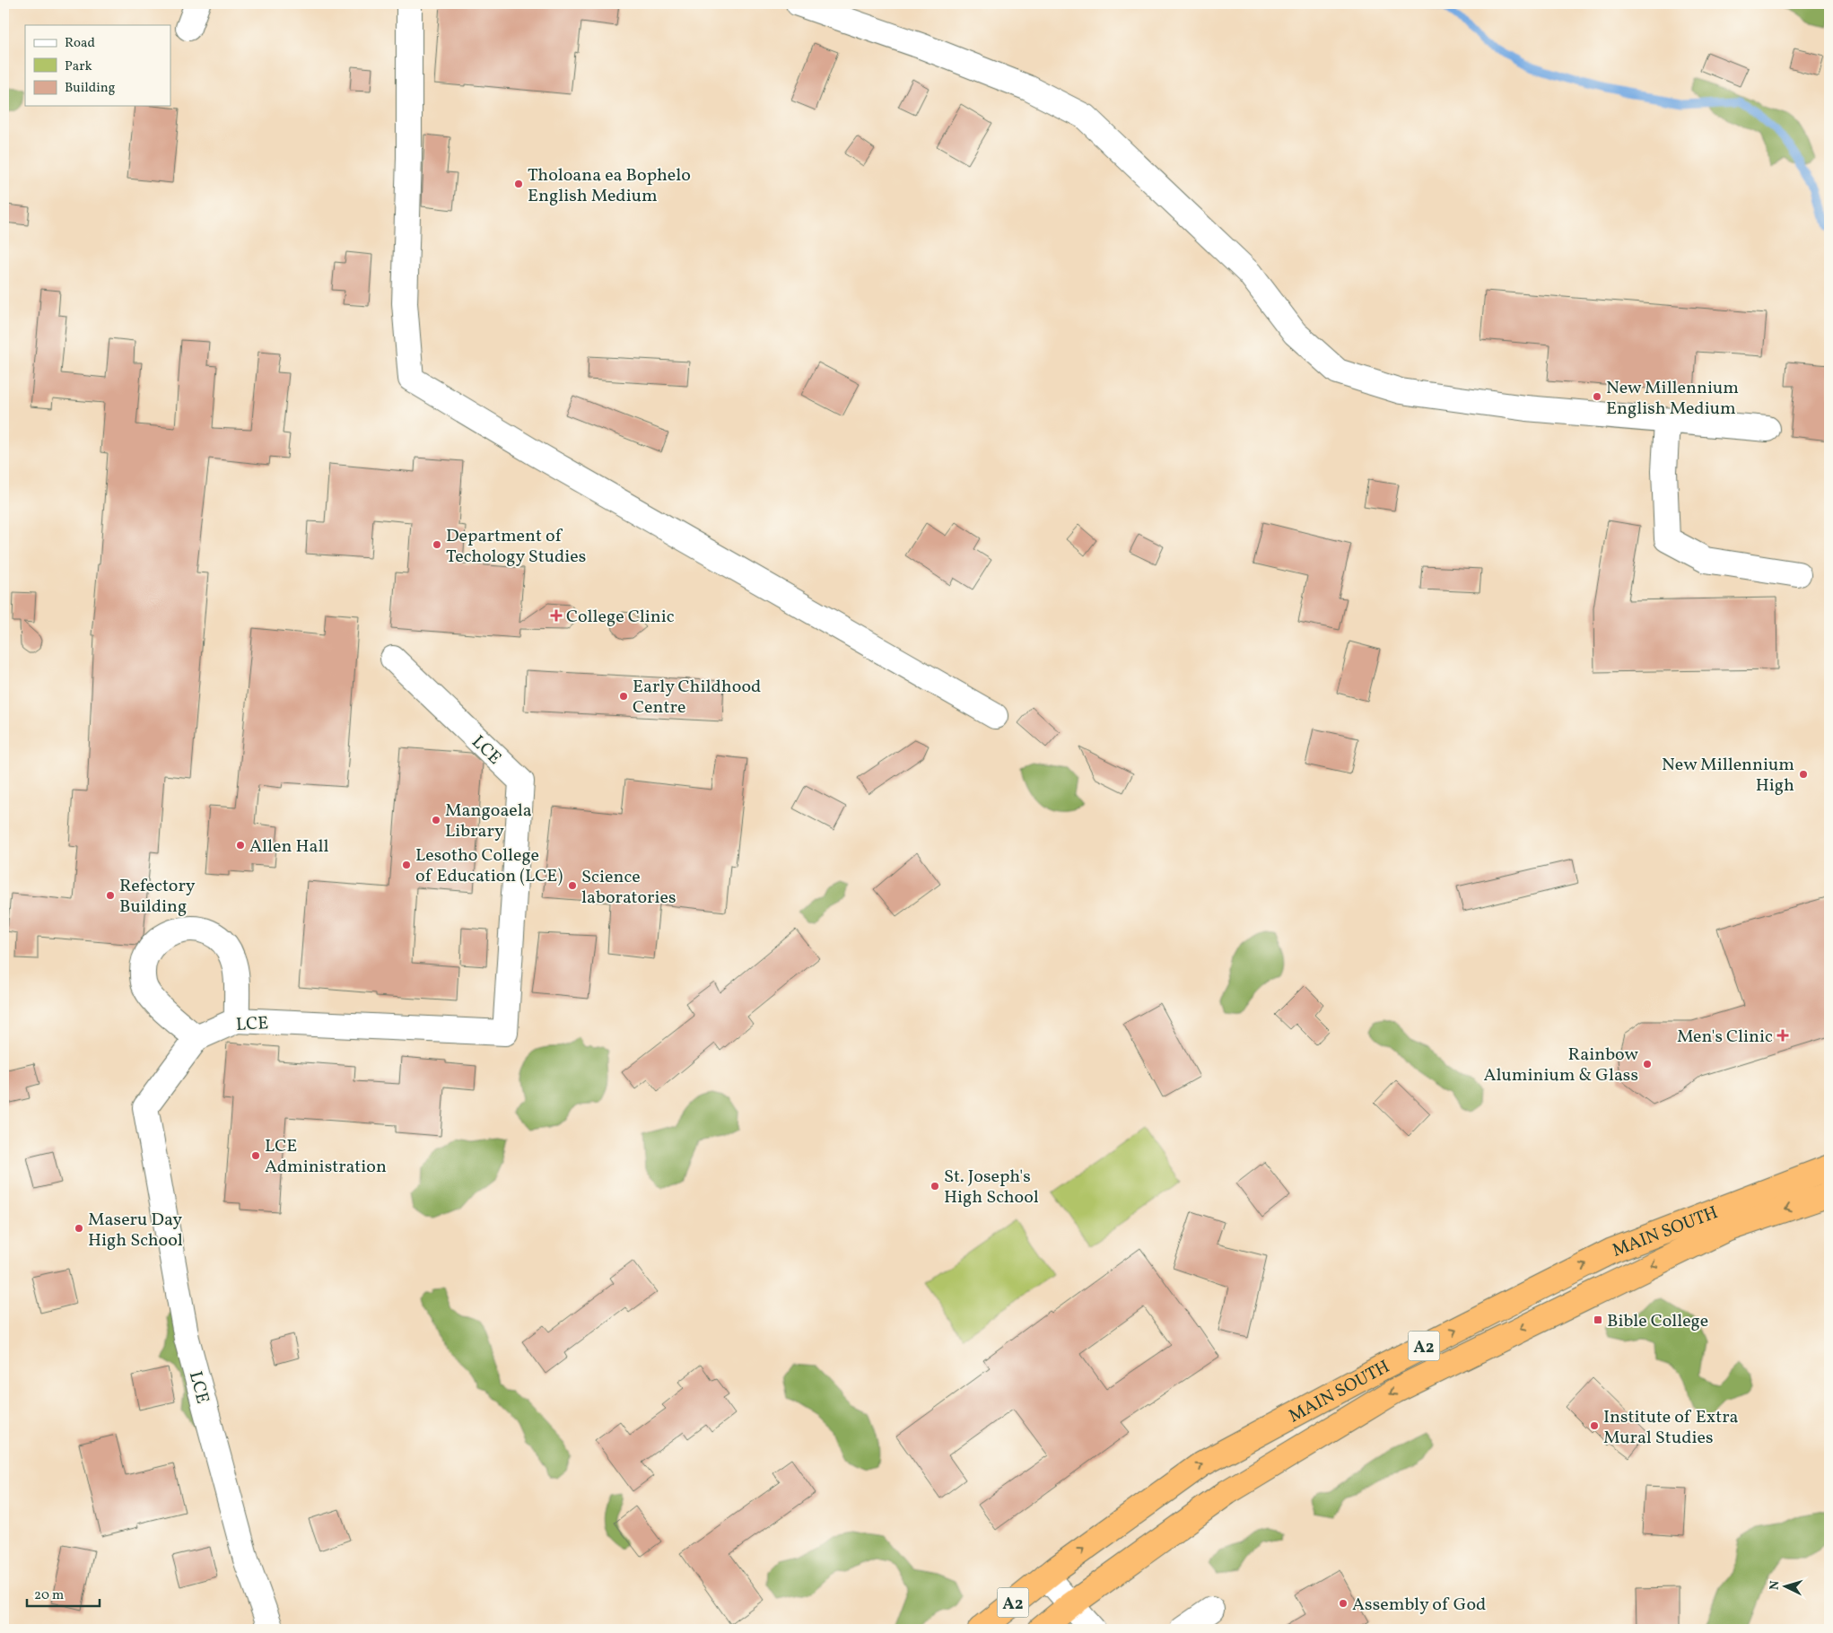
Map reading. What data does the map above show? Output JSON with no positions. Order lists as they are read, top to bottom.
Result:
{
  "streets": {
    "highway": ["MAIN SOUTH", "A2"],
    "street": ["LCE"]
  },
  "places": {
    "other": [
      "Tholoana ea Bophelo English Medium",
      "New Millennium English Medium",
      "Department of Techology Studies",
      "Early Childhood Centre",
      "New Millennium High",
      "Mangoaela Library",
      "Allen Hall",
      "Lesotho College of Education (LCE)",
      "Science laboratories",
      "Refectory Building",
      "Rainbow Aluminium & Glass",
      "LCE Administration",
      "St. Joseph's High School",
      "Maseru Day High School",
      "Institute of Extra Mural Studies",
      "Assembly of God"
    ],
    "health": ["College Clinic", "Men's Clinic"],
    "transit": ["Bible College"]
  },
  "legend": ["Road", "Park", "Building"],
  "scale_bar": "20 m",
  "north": "left"
}
